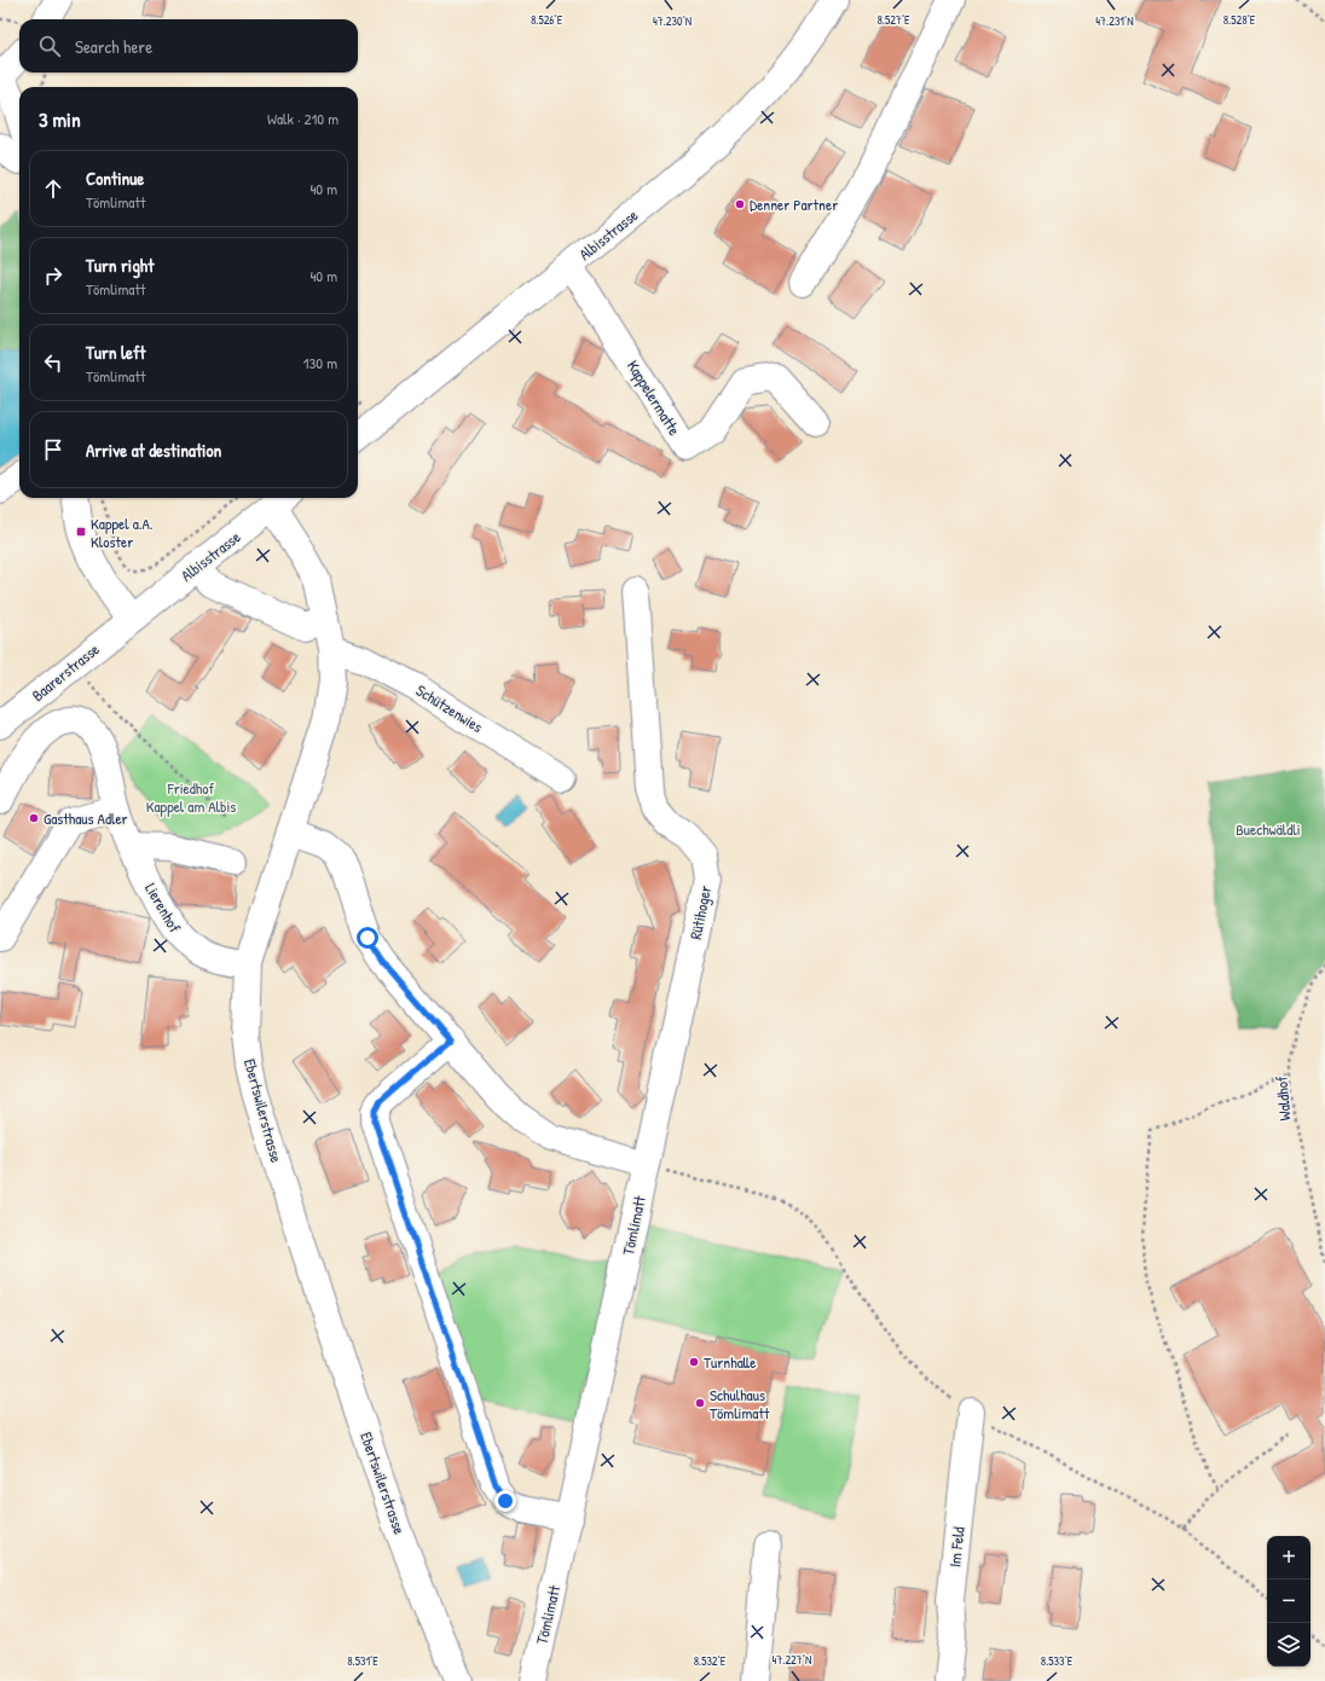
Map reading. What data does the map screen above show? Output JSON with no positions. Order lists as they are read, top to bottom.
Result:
{
  "streets": {
    "street": [
      "Albisstrasse",
      "Kappelermatte",
      "Baarerstrasse",
      "Schützenwies",
      "Lierenhof",
      "Rütihoger",
      "Ebertswilerstrasse",
      "Tömlimatt",
      "Im Feld"
    ],
    "path": ["Waldhof"]
  },
  "crossings": [
    ["Albisstrasse", "Kappelermatte"],
    ["Albisstrasse", "Baarerstrasse"],
    ["Albisstrasse", "Ebertswilerstrasse"],
    ["Schützenwies", "Ebertswilerstrasse"],
    ["Lierenhof", "Ebertswilerstrasse"],
    ["Rütihoger", "Tömlimatt"]
  ],
  "parks": ["Friedhof Kappel am Albis", "Buechwäldli"],
  "places": {
    "other": [
      "Denner Partner",
      "Gasthaus Adler",
      "Turnhalle",
      "Schulhaus Tömlimatt"
    ],
    "transit": ["Kappel a.A. Kloster"]
  },
  "page": {
    "search": "Search here",
    "heading": ["3 min", "Walk · 210 m"],
    "list": [
      ["Continue", "Tömlimatt", "40 m"],
      ["Turn right", "Tömlimatt", "40 m"],
      ["Turn left", "Tömlimatt", "130 m"],
      "Arrive at destination"
    ],
    "map_buttons": ["+", "−"]
  },
  "coordinates": [
    "8.526°E",
    "8.527°E",
    "8.528°E",
    "47.230°N",
    "47.231°N",
    "47.227°N",
    "8.531°E",
    "8.532°E",
    "8.533°E"
  ]
}
